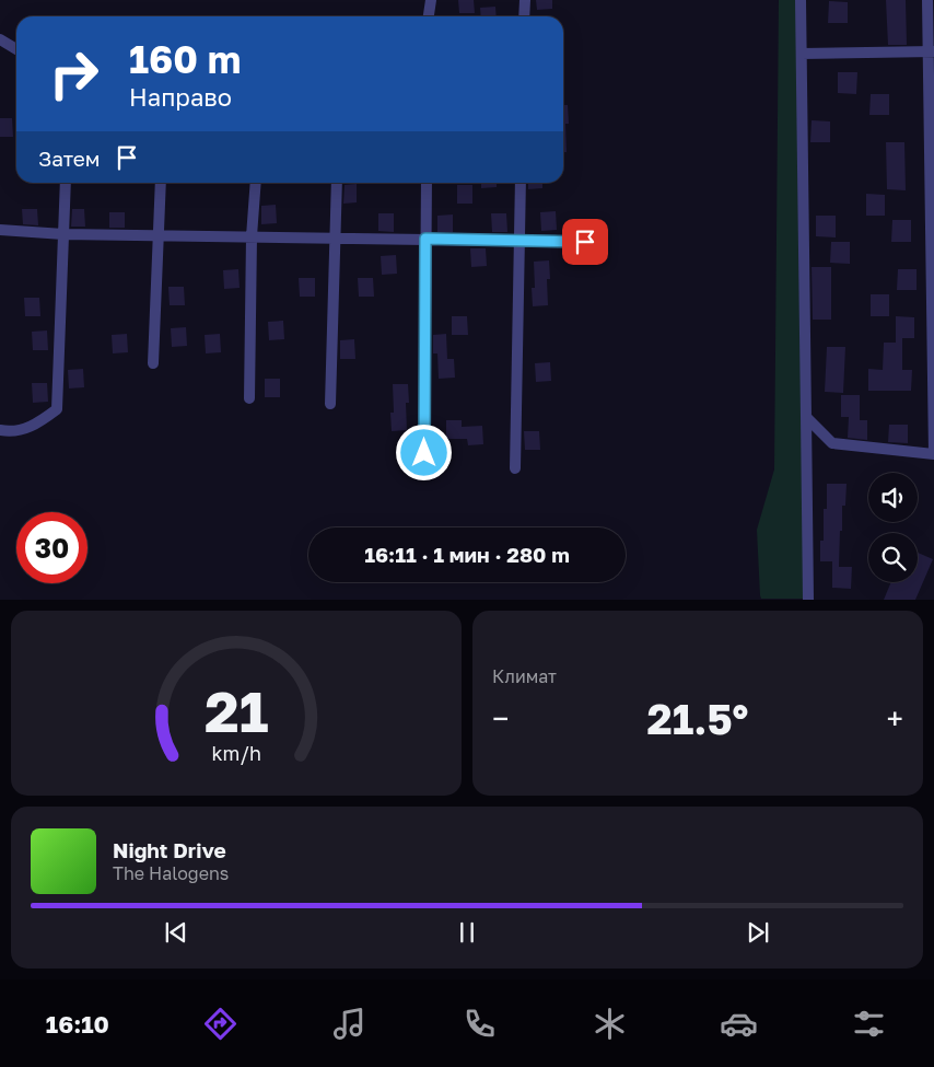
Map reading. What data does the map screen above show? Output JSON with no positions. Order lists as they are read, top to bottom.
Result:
{
  "page": {
    "turn": ["160 m", "Направо"],
    "then": "Затем",
    "limit": "30",
    "trip": "16:11 · 1 мин · 280 m",
    "tile": "Климат",
    "heat": ["−", "21.5°", "+"],
    "song": ["Night Drive", "The Halogens"],
    "tabs": "16:10",
    "gauge": ["21", "km/h"]
  }
}
